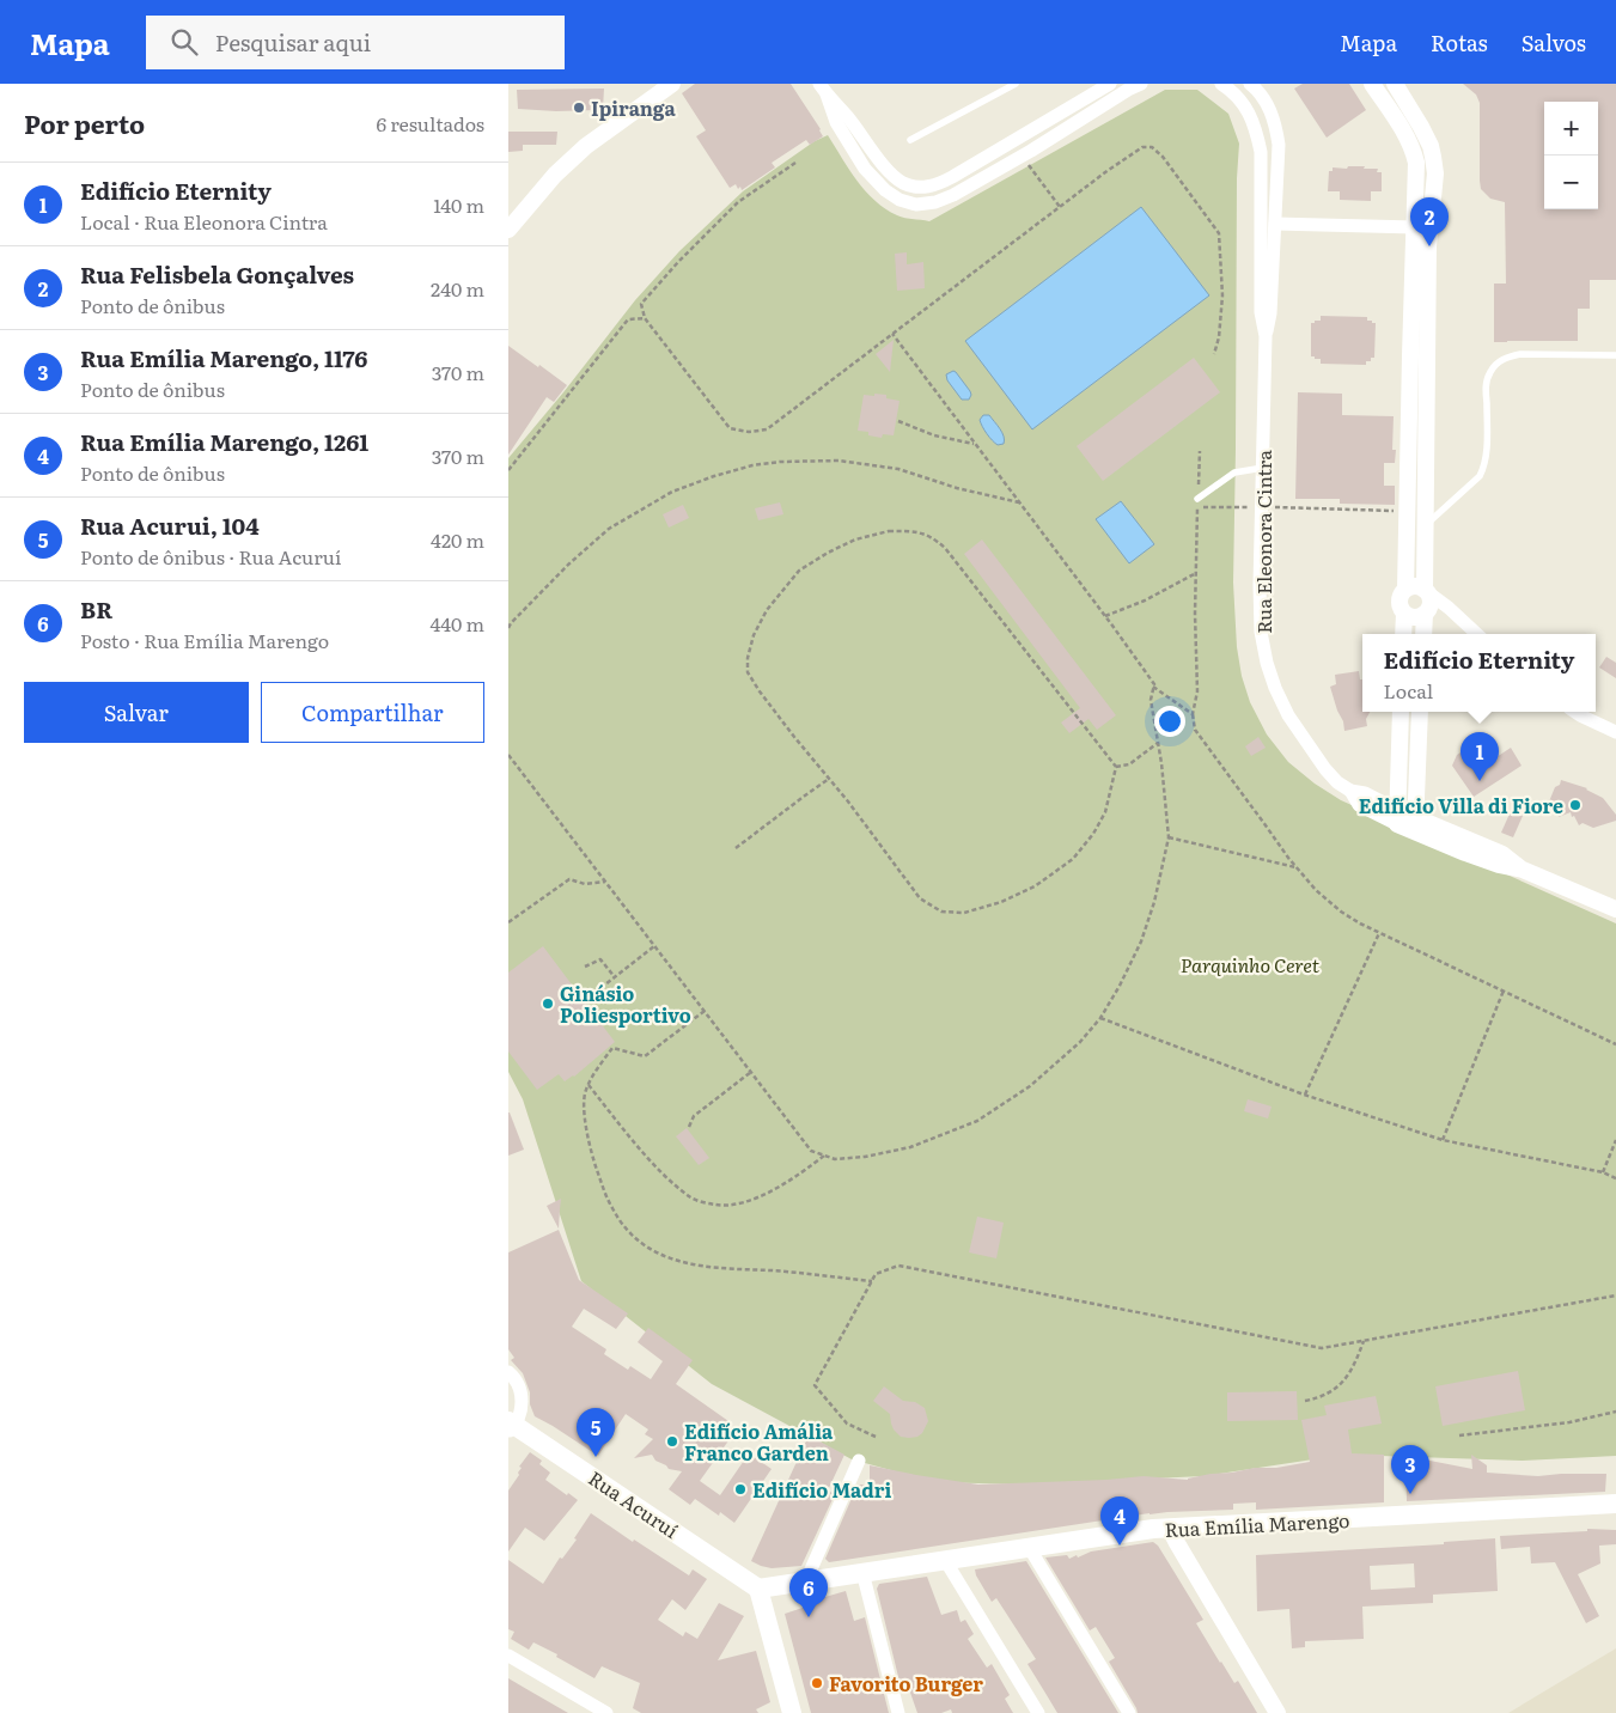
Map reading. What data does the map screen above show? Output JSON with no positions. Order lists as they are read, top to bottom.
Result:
{
  "streets": {
    "main road": ["Rua Acuruí", "Rua Emília Marengo"],
    "street": ["Rua Eleonora Cintra"]
  },
  "crossings": [
    ["Rua Acuruí", "Rua Emília Marengo"]
  ],
  "parks": ["Parquinho Ceret"],
  "places": [
    "Ipiranga",
    "Edifício Villa di Fiore",
    "Ginásio Poliesportivo",
    "Edifício Amália Franco Garden",
    "Edifício Madri",
    "Favorito Burger"
  ],
  "page": {
    "header": "Mapa",
    "search": "Pesquisar aqui",
    "nav": ["Mapa", "Rotas", "Salvos"],
    "heading": ["Por perto", "6 resultados"],
    "map_buttons": ["+", "−"],
    "list": [
      {
        "mark": "1",
        "name": "Edifício Eternity",
        "note": "Local · Rua Eleonora Cintra",
        "value": "140 m"
      },
      {
        "mark": "2",
        "name": "Rua Felisbela Gonçalves",
        "note": "Ponto de ônibus",
        "value": "240 m"
      },
      {
        "mark": "3",
        "name": "Rua Emília Marengo, 1176",
        "note": "Ponto de ônibus",
        "value": "370 m"
      },
      {
        "mark": "4",
        "name": "Rua Emília Marengo, 1261",
        "note": "Ponto de ônibus",
        "value": "370 m"
      },
      {
        "mark": "5",
        "name": "Rua Acurui, 104",
        "note": "Ponto de ônibus · Rua Acuruí",
        "value": "420 m"
      },
      {
        "mark": "6",
        "name": "BR",
        "note": "Posto · Rua Emília Marengo",
        "value": "440 m"
      }
    ],
    "pins": [
      "2",
      "1",
      "5",
      "3",
      "4",
      "6"
    ],
    "popup": ["Edifício Eternity", "Local"],
    "buttons": ["Salvar", "Compartilhar"]
  }
}
